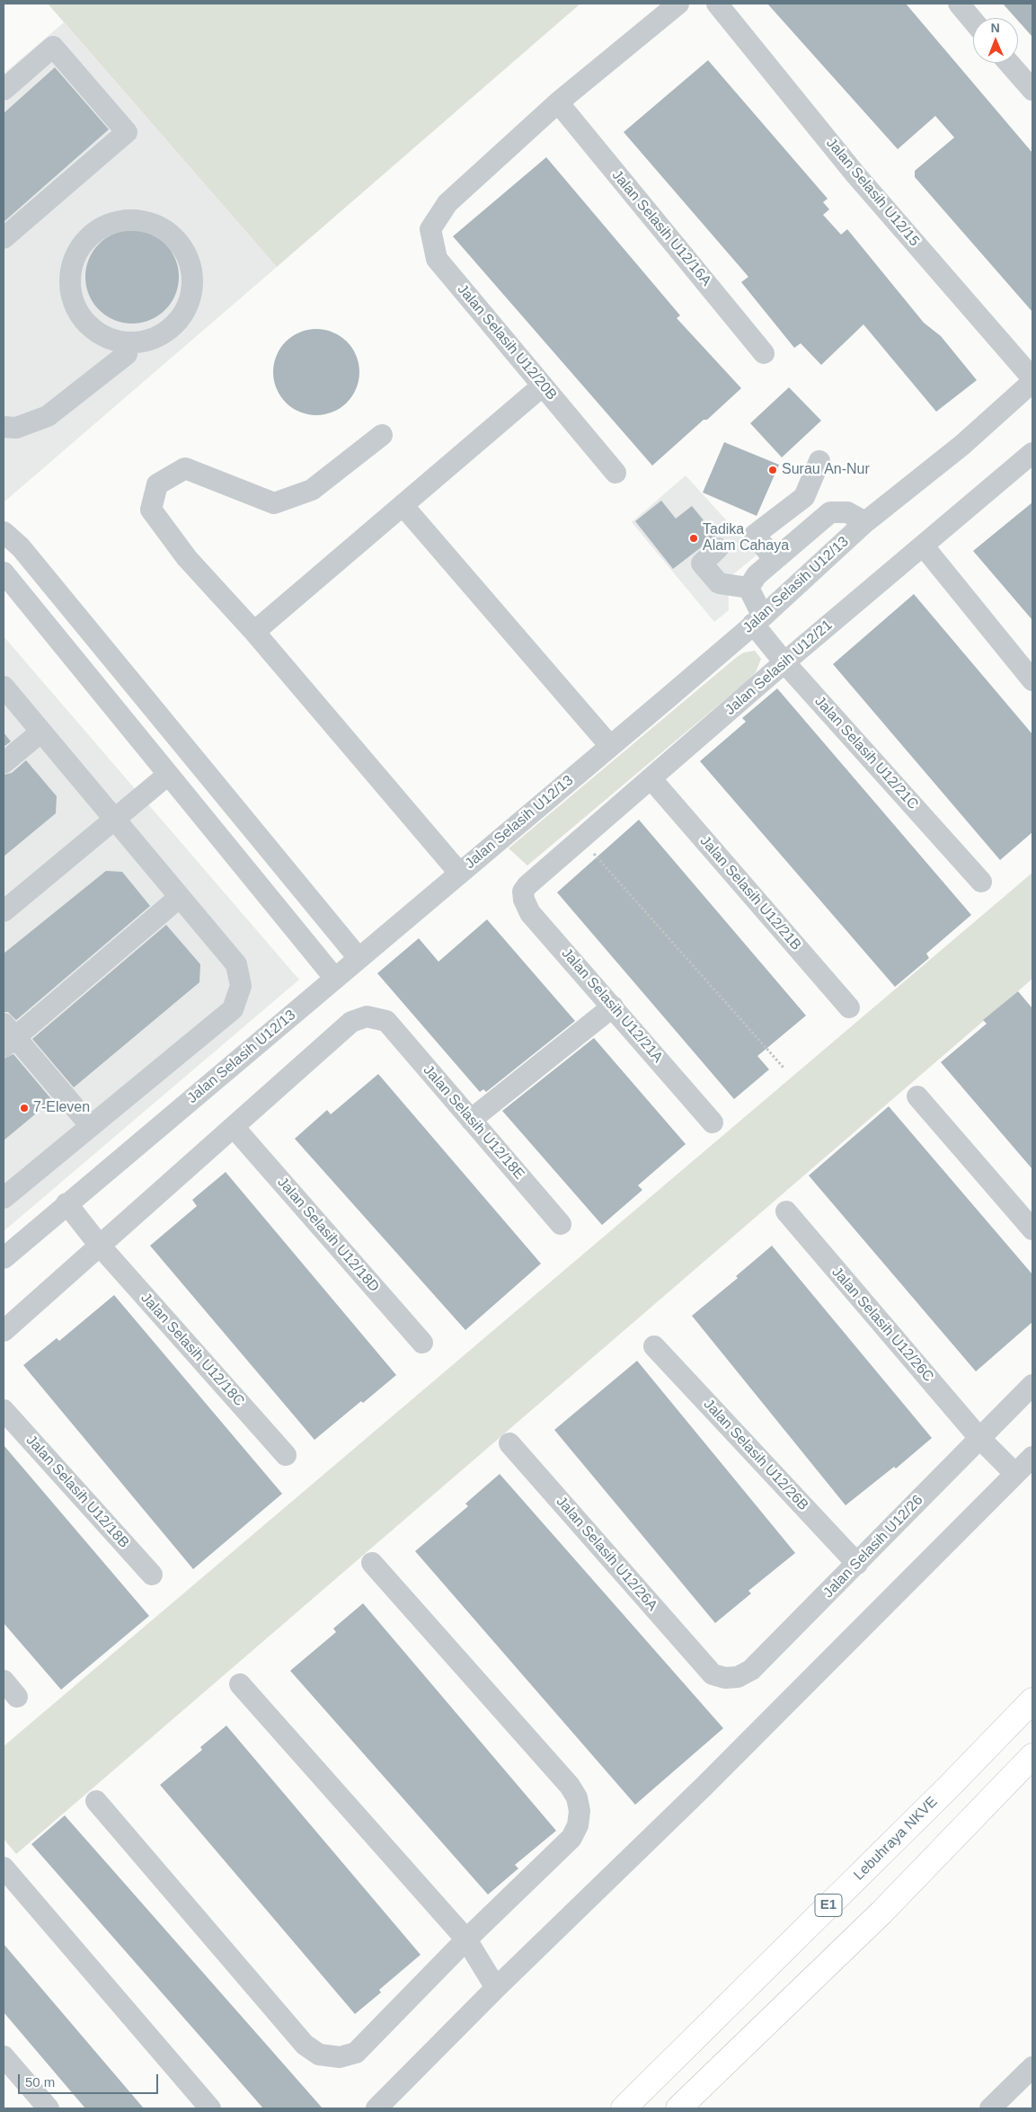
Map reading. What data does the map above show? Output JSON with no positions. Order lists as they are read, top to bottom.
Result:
{
  "streets": {
    "highway": ["Lebuhraya NKVE", "E1"],
    "street": [
      "Jalan Selasih U12/15",
      "Jalan Selasih U12/16A",
      "Jalan Selasih U12/20B",
      "Jalan Selasih U12/13",
      "Jalan Selasih U12/21",
      "Jalan Selasih U12/21C",
      "Jalan Selasih U12/21B",
      "Jalan Selasih U12/21A",
      "Jalan Selasih U12/18E",
      "Jalan Selasih U12/18D",
      "Jalan Selasih U12/26C",
      "Jalan Selasih U12/18C",
      "Jalan Selasih U12/26B",
      "Jalan Selasih U12/18B",
      "Jalan Selasih U12/26",
      "Jalan Selasih U12/26A"
    ]
  },
  "crossings": [
    ["Jalan Selasih U12/16A", "Jalan Selasih U12/20B"],
    ["Jalan Selasih U12/13", "Jalan Selasih U12/21C"],
    ["Jalan Selasih U12/13", "Jalan Selasih U12/18C"],
    ["Jalan Selasih U12/21", "Jalan Selasih U12/21C"],
    ["Jalan Selasih U12/21", "Jalan Selasih U12/21B"],
    ["Jalan Selasih U12/21", "Jalan Selasih U12/21A"],
    ["Jalan Selasih U12/18E", "Jalan Selasih U12/18D"],
    ["Jalan Selasih U12/26C", "Jalan Selasih U12/26"],
    ["Jalan Selasih U12/26B", "Jalan Selasih U12/26"],
    ["Jalan Selasih U12/26", "Jalan Selasih U12/26A"]
  ],
  "places": ["Surau An-Nur", "Tadika Alam Cahaya", "7-Eleven"],
  "scale_bar": "50 m",
  "north": "top"
}
